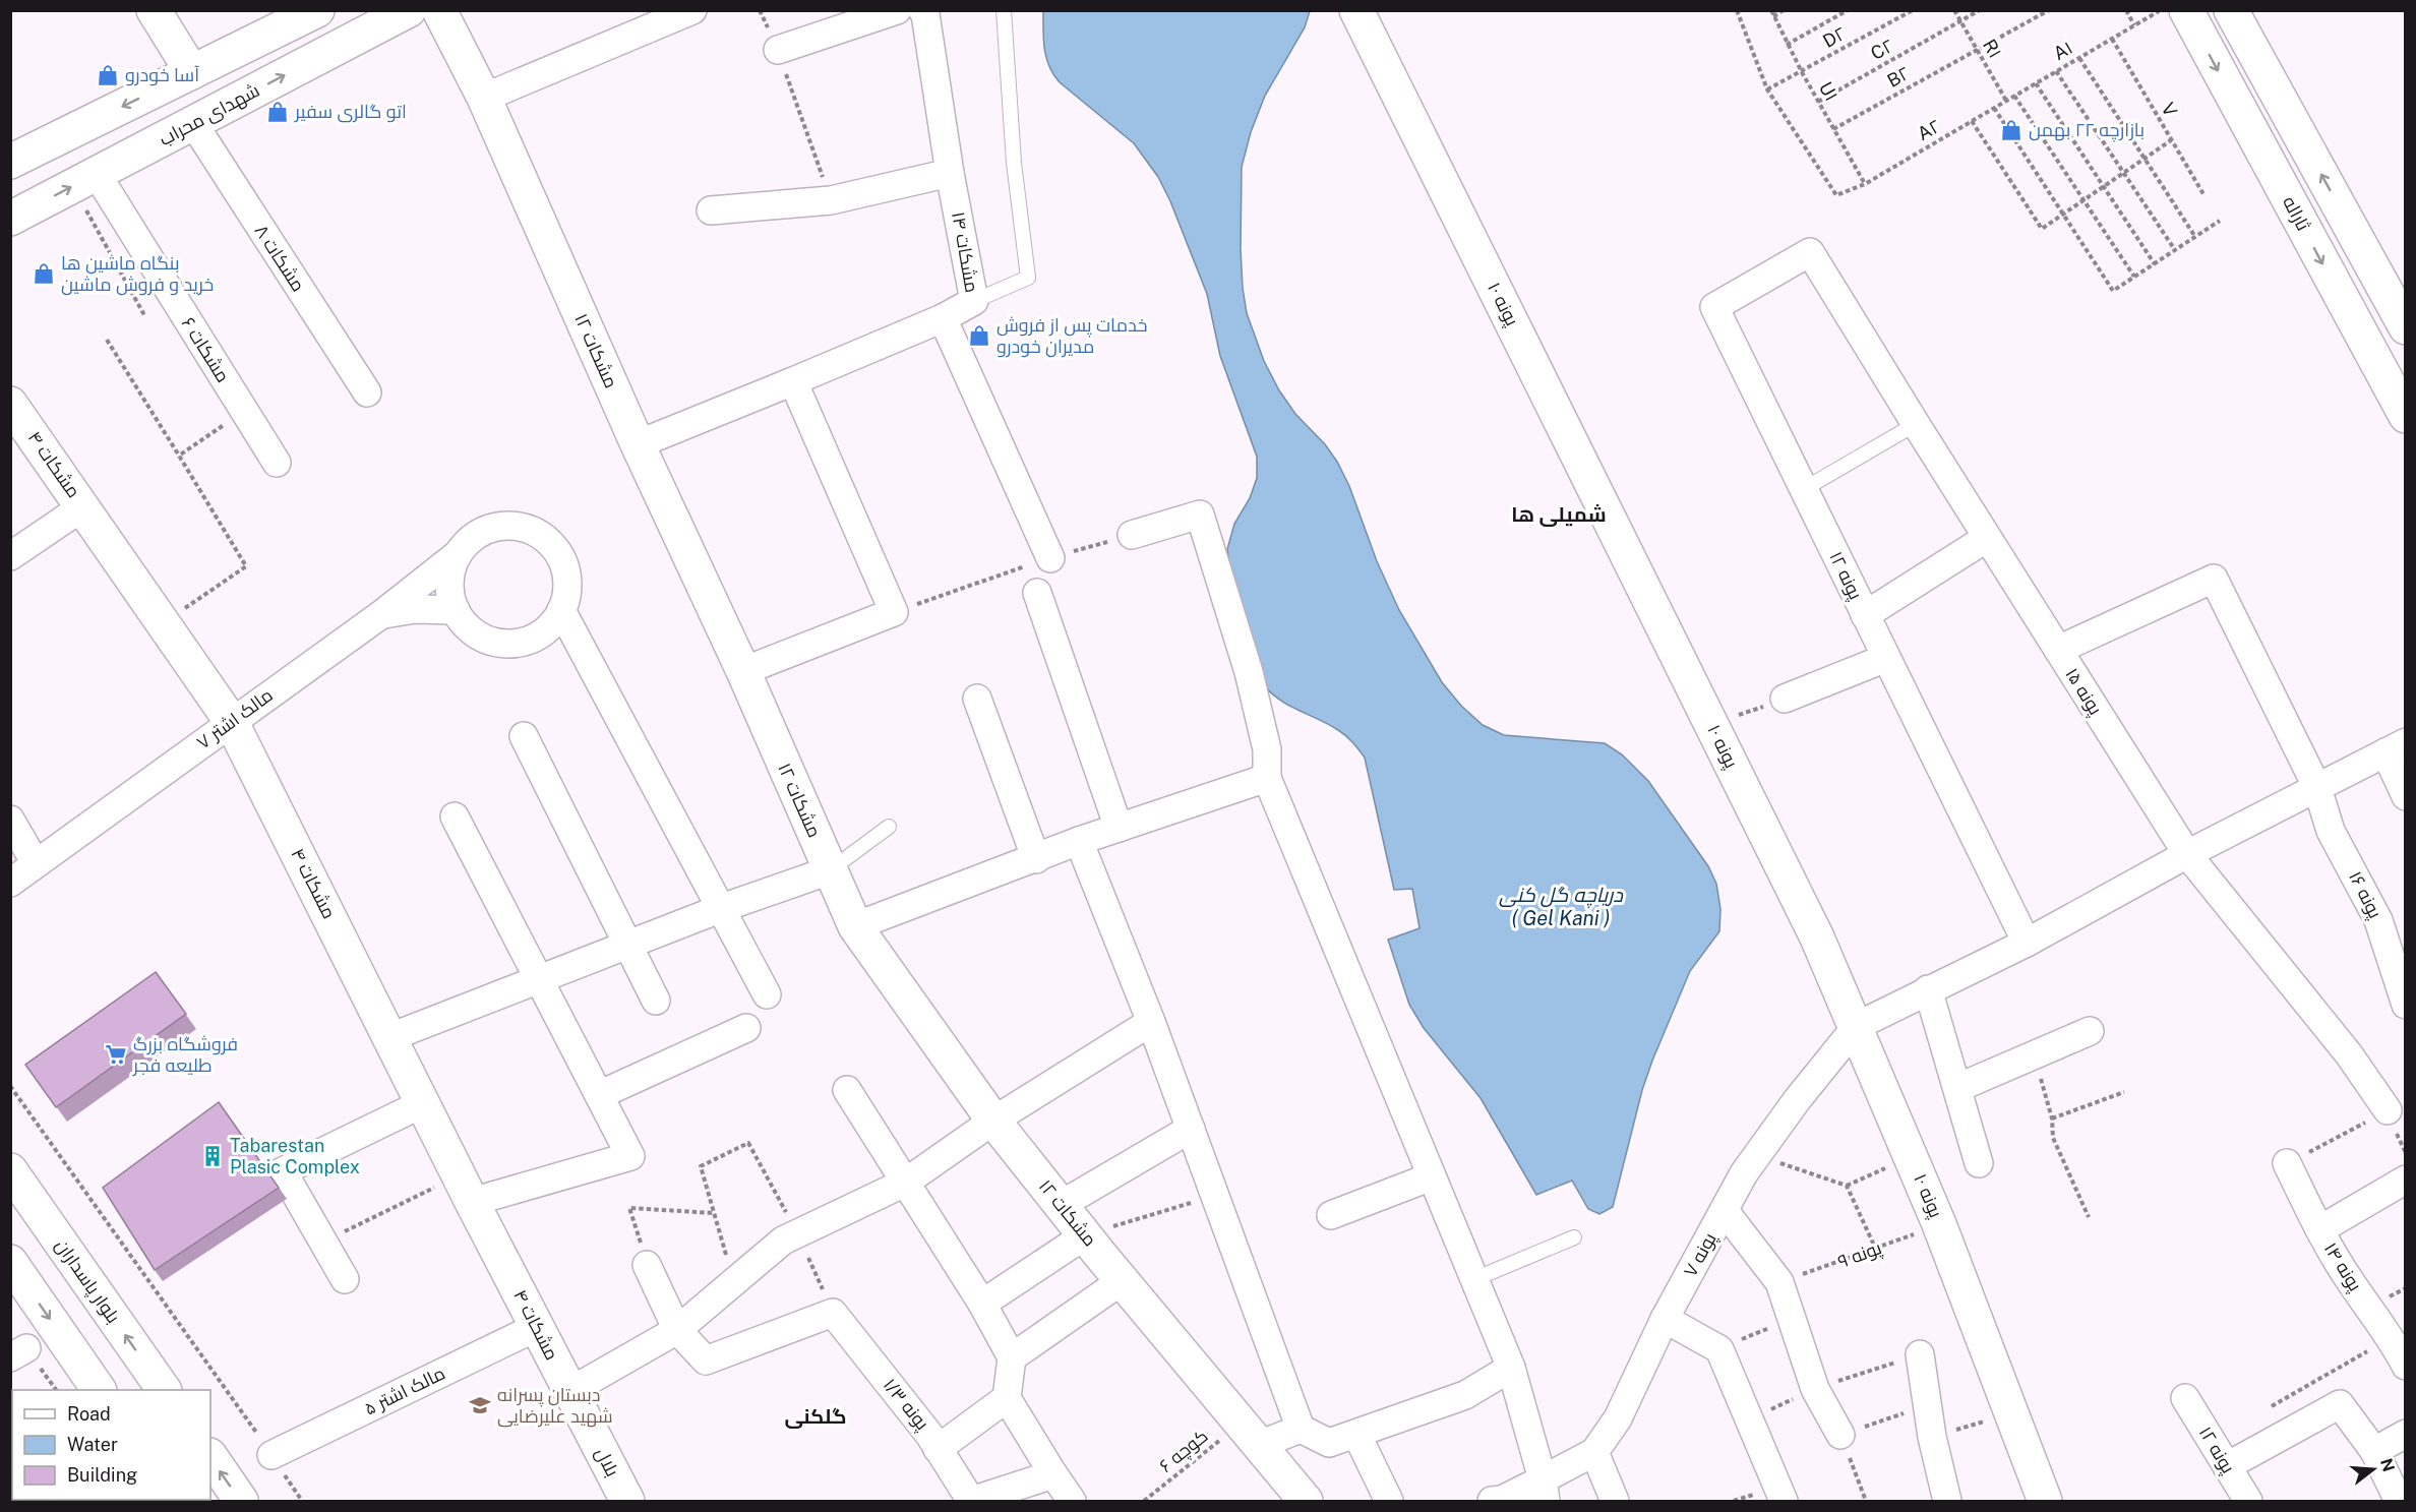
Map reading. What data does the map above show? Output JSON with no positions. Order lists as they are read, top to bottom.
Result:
{
  "streets": {
    "street": [
      "شهدای محراب",
      "ثاراله",
      "مشکات ۱۴",
      "مشکات ۸",
      "پونه ۱۰",
      "مشکات ۶",
      "مشکات ۱۲",
      "مشکات ۴",
      "پونه ۱۲",
      "پونه ۱۵",
      "مالک اشتر ۷",
      "پونه ۱۶",
      "پونه ۷",
      "پونه ۱۴",
      "بلوار پاسداران",
      "مالک اشتر ۵",
      "پونه ۱/۳",
      "بلال"
    ],
    "path": [
      "D۲",
      "R۱",
      "C۲",
      "A۱",
      "B۲",
      "U۱",
      "V",
      "A۲",
      "پونه ۹",
      "کوچه ۶"
    ]
  },
  "crossings": [
    ["D۲", "U۱"],
    ["D۲", "A۲"],
    ["R۱", "C۲"],
    ["R۱", "A۱"],
    ["R۱", "B۲"],
    ["R۱", "A۲"],
    ["C۲", "U۱"],
    ["A۱", "V"],
    ["A۱", "A۲"],
    ["B۲", "U۱"],
    ["U۱", "A۲"],
    ["شهدای محراب", "مشکات ۸"],
    ["شهدای محراب", "مشکات ۶"],
    ["مشکات ۱۴", "مشکات ۱۲"],
    ["پونه ۱۰", "پونه ۷"],
    ["پونه ۱۰", "پونه ۹"],
    ["مشکات ۱۲", "کوچه ۶"],
    ["مشکات ۴", "مالک اشتر ۷"],
    ["مشکات ۴", "مالک اشتر ۵"],
    ["مشکات ۴", "بلال"],
    ["پونه ۱۲", "پونه ۱۵"],
    ["پونه ۱۵", "پونه ۱۶"]
  ],
  "districts": ["شمیلی ها", "گلکنی"],
  "water": ["دریاچه گل کنی ( Gel Kani )"],
  "places": {
    "shop": [
      "آسا خودرو",
      "اتو گالری سفیر",
      "بازارچه ۲۲ بهمن",
      "بنگاه ماشین ها خرید و فروش ماشین",
      "خدمات پس از فروش مدیران خودرو"
    ],
    "supermarket": ["فروشگاه بزرگ طلیعه فجر"],
    "building": ["Tabarestan Plasic Complex"],
    "school or university": ["دبستان پسرانه شهید علیرضایی"]
  },
  "legend": ["Road", "Water", "Building"],
  "north": "right"
}
